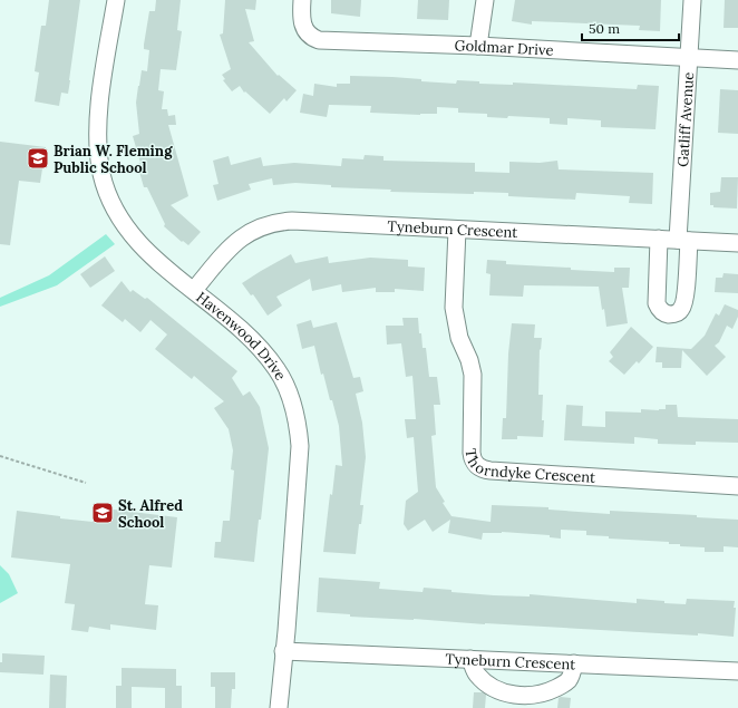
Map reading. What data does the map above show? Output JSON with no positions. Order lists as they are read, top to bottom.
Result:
{
  "streets": {
    "street": [
      "Goldmar Drive",
      "Gatliff Avenue",
      "Tyneburn Crescent",
      "Havenwood Drive",
      "Thorndyke Crescent"
    ]
  },
  "crossings": [
    ["Goldmar Drive", "Gatliff Avenue"],
    ["Gatliff Avenue", "Tyneburn Crescent"],
    ["Tyneburn Crescent", "Havenwood Drive"],
    ["Tyneburn Crescent", "Thorndyke Crescent"]
  ],
  "places": {
    "school or university": ["Brian W. Fleming Public School", "St. Alfred School"]
  },
  "scale_bar": "50 m"
}
